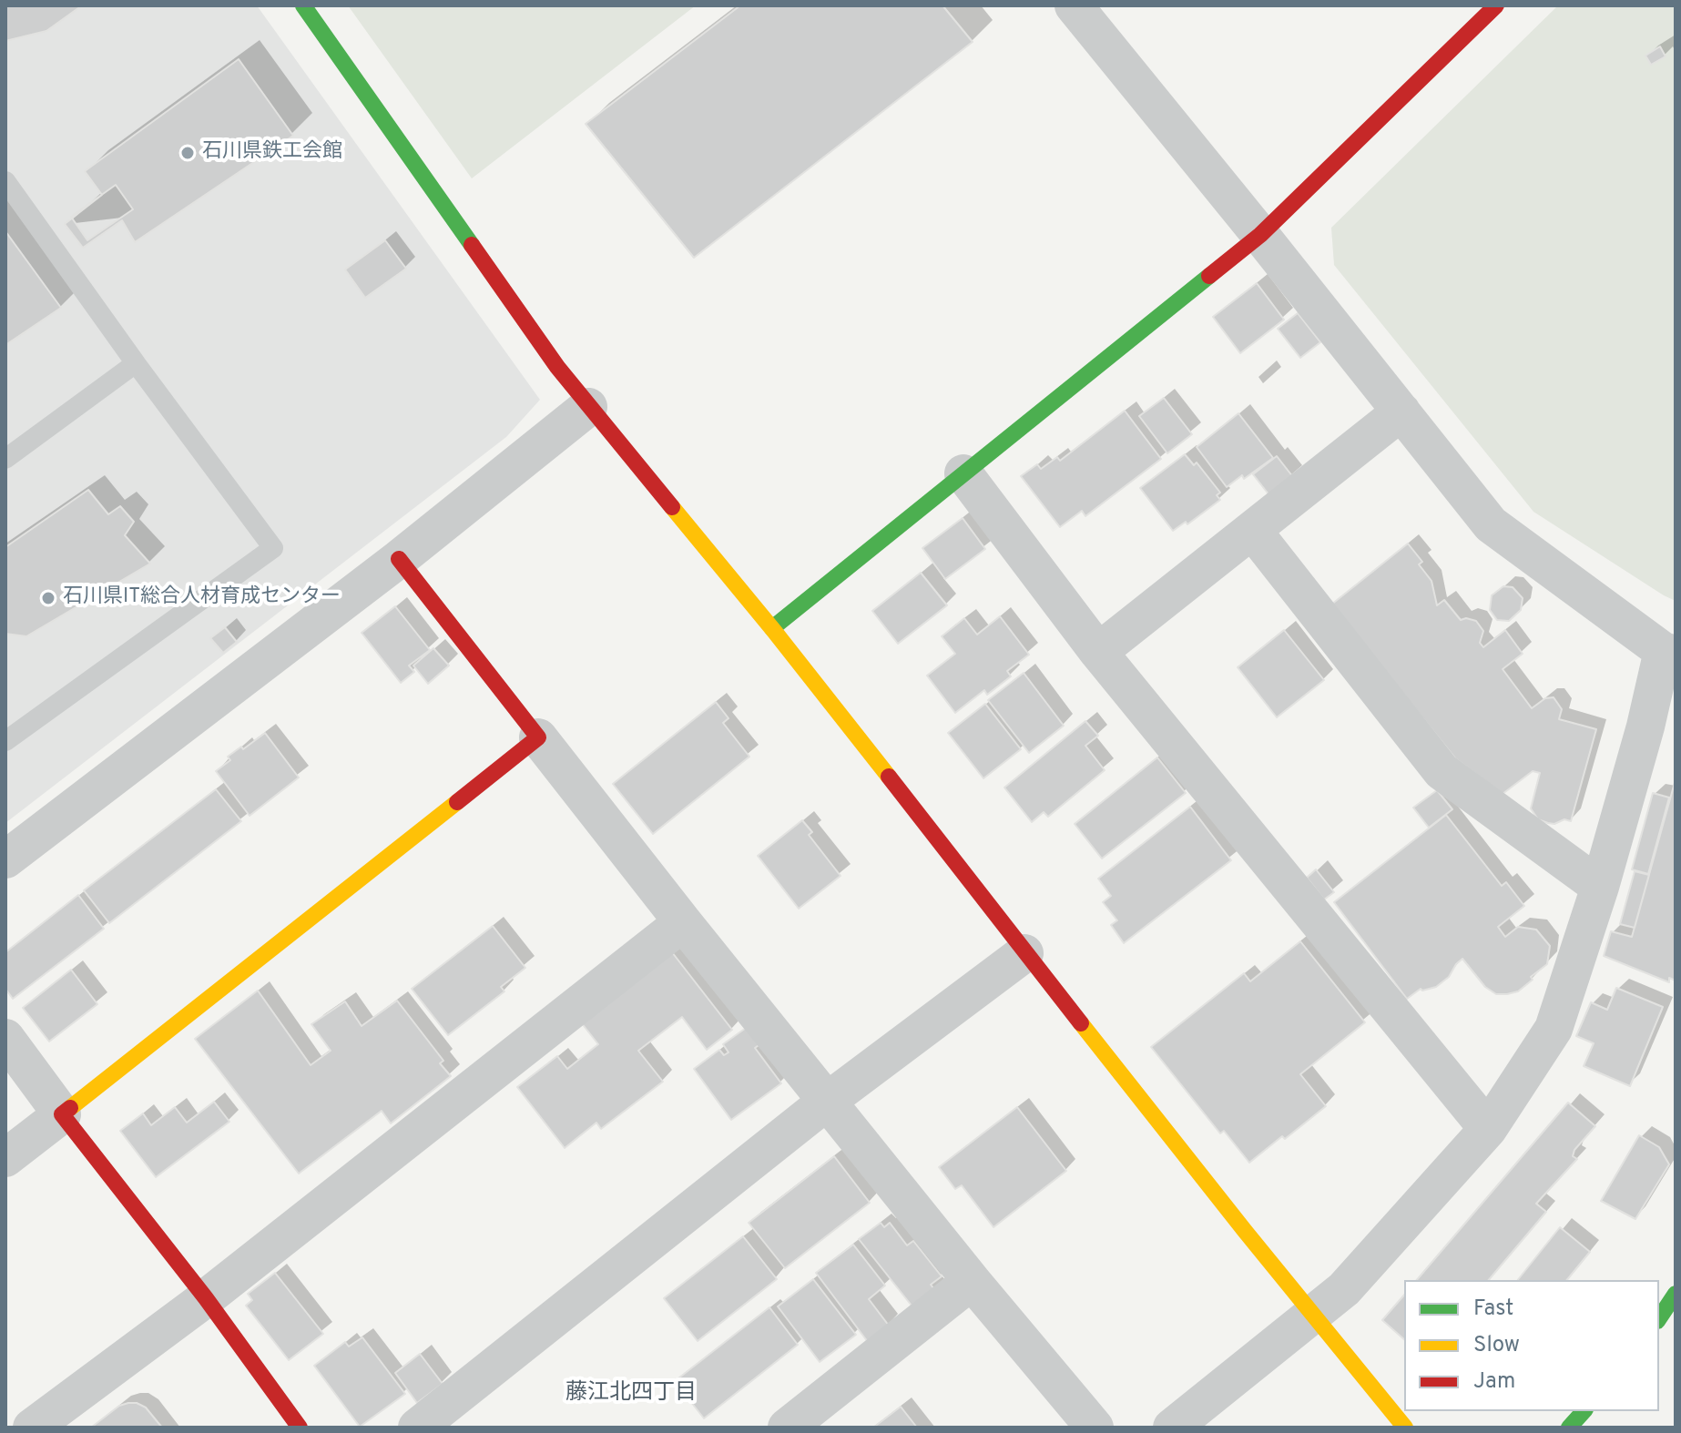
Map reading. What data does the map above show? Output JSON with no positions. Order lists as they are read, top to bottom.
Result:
{
  "districts": ["藤江北四丁目"],
  "places": ["石川県鉄工会館", "石川県IT総合人材育成センター"],
  "legend": ["Fast", "Slow", "Jam"]
}
